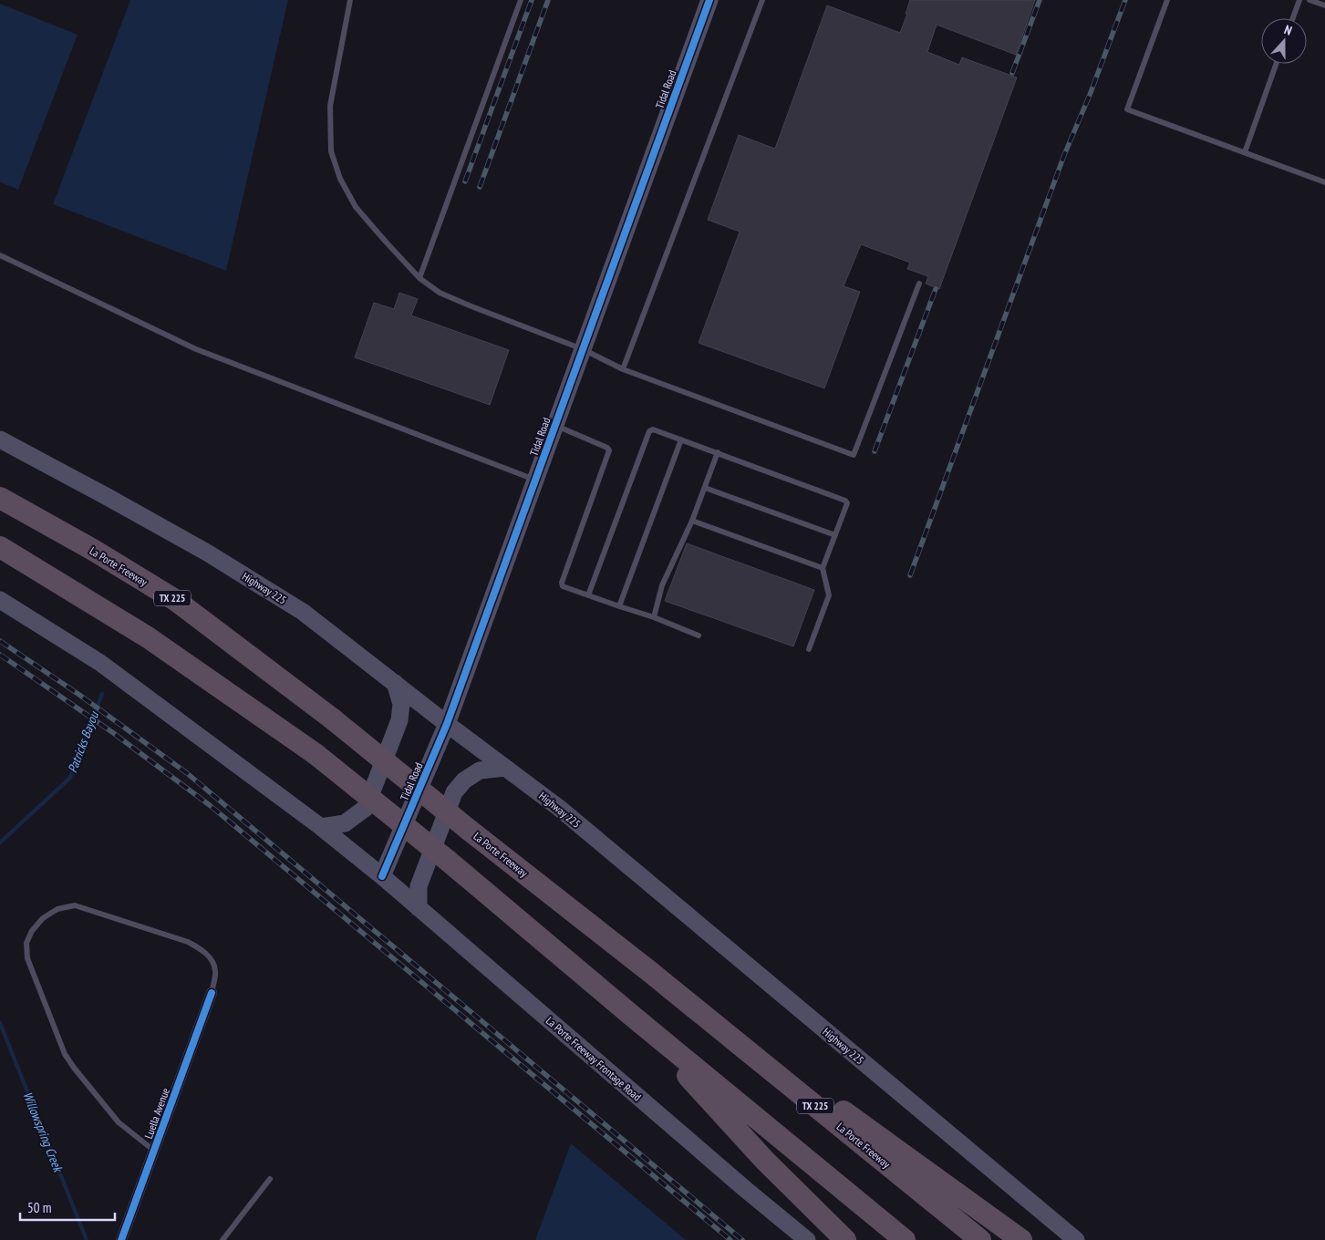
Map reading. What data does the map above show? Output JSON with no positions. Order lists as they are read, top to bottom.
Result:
{
  "streets": {
    "highway": ["La Porte Freeway", "TX 225"],
    "main road": ["Tidal Road", "Highway 225", "La Porte Freeway Frontage Road"],
    "street": ["Luella Avenue"]
  },
  "crossings": [
    ["Tidal Road", "Highway 225"],
    ["Tidal Road", "La Porte Freeway Frontage Road"]
  ],
  "water": ["Patricks Bayou", "Willowspring Creek"],
  "scale_bar": "50 m",
  "north": "top"
}
